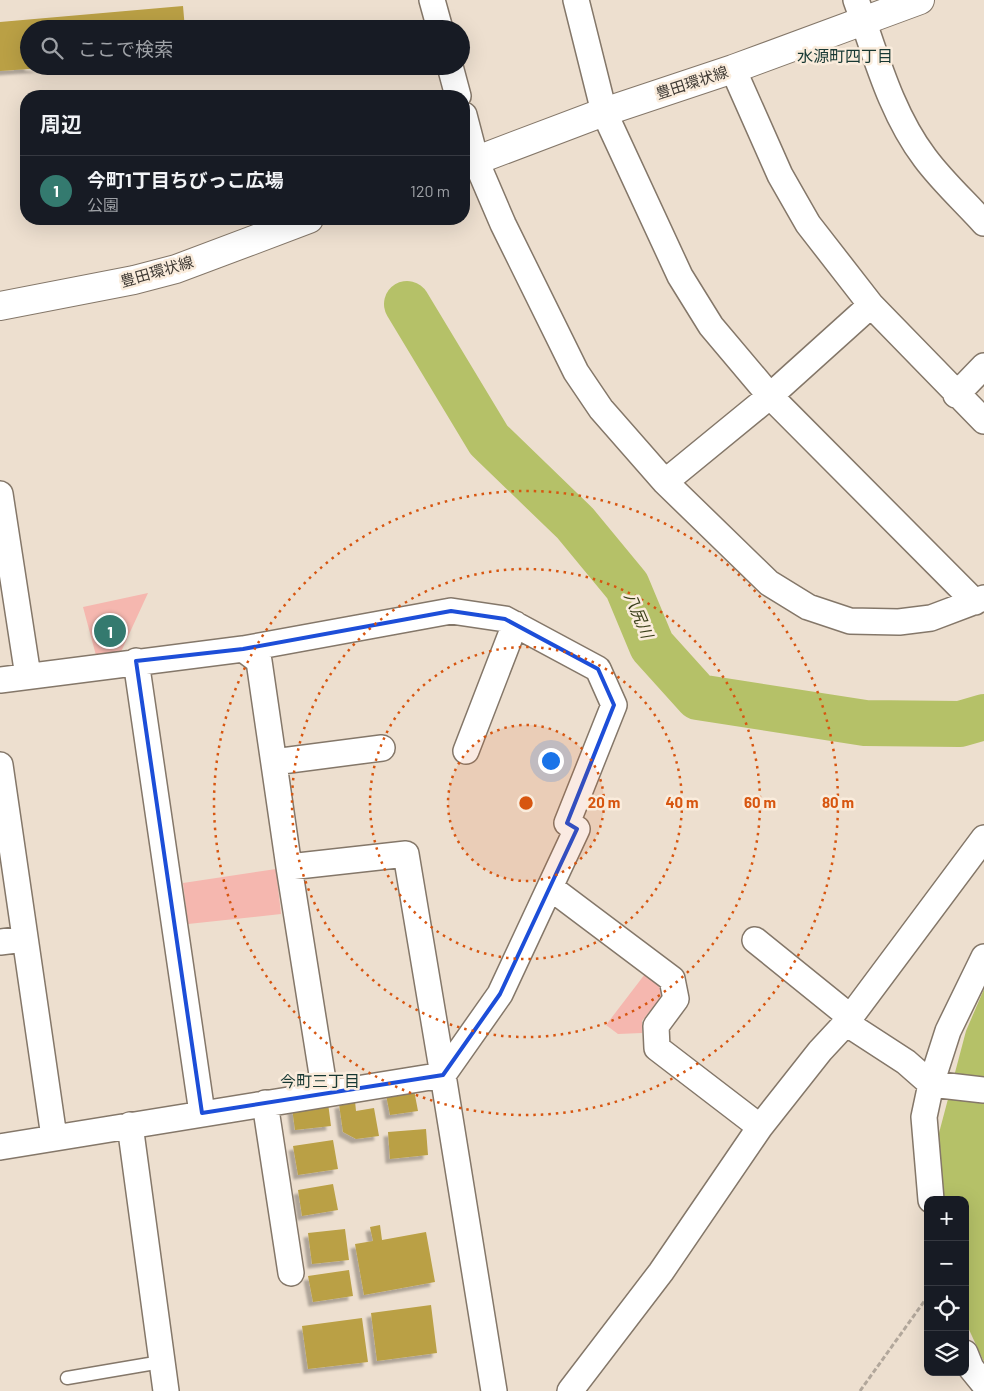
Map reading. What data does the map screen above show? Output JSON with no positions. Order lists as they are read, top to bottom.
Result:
{
  "streets": {
    "main road": ["豊田環状線"]
  },
  "districts": ["水源町四丁目", "今町三丁目"],
  "water": ["八尻川"],
  "page": {
    "search": "ここで検索",
    "heading": "周辺",
    "list": [
      {
        "mark": "1",
        "name": "今町1丁目ちびっこ広場",
        "note": "公園",
        "value": "120 m"
      }
    ],
    "pins": "1",
    "map_buttons": ["+", "−"]
  },
  "rings": [
    "20 m",
    "40 m",
    "60 m",
    "80 m"
  ]
}
